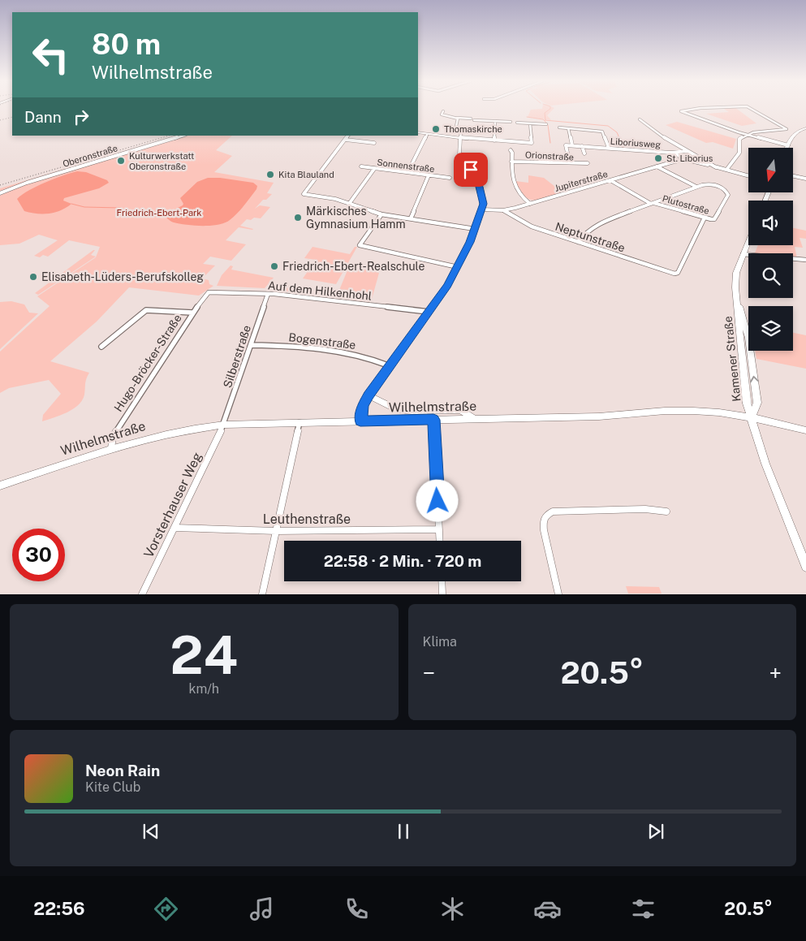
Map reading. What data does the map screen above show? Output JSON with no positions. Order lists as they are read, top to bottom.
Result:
{
  "streets": {
    "main road": ["Kamener Straße", "Wilhelmstraße"],
    "street": [
      "Liboriusweg",
      "Oberonstraße",
      "Orionstraße",
      "Sonnenstraße",
      "Jupiterstraße",
      "Plutostraße",
      "Neptunstraße",
      "Auf dem Hilkenhohl",
      "Bogenstraße",
      "Silberstraße",
      "Hugo-Bröcker-Straße",
      "Vorsterhauser Weg",
      "Leuthenstraße"
    ]
  },
  "crossings": [
    ["Orionstraße", "Jupiterstraße"],
    ["Jupiterstraße", "Plutostraße"],
    ["Jupiterstraße", "Neptunstraße"],
    ["Plutostraße", "Neptunstraße"],
    ["Auf dem Hilkenhohl", "Silberstraße"],
    ["Auf dem Hilkenhohl", "Hugo-Bröcker-Straße"],
    ["Bogenstraße", "Silberstraße"],
    ["Silberstraße", "Wilhelmstraße"],
    ["Silberstraße", "Vorsterhauser Weg"],
    ["Kamener Straße", "Wilhelmstraße"],
    ["Hugo-Bröcker-Straße", "Wilhelmstraße"],
    ["Wilhelmstraße", "Vorsterhauser Weg"],
    ["Vorsterhauser Weg", "Leuthenstraße"]
  ],
  "parks": ["Friedrich-Ebert-Park"],
  "places": [
    "Thomaskirche",
    "St. Liborius",
    "Kulturwerkstatt Oberonstraße",
    "Kita Blauland",
    "Märkisches Gymnasium Hamm",
    "Friedrich-Ebert-Realschule",
    "Elisabeth-Lüders-Berufskolleg"
  ],
  "north": "bottom",
  "page": {
    "turn": ["80 m", "Wilhelmstraße"],
    "then": "Dann",
    "limit": "30",
    "trip": "22:58 · 2 Min. · 720 m",
    "tile": [
      ["24", "km/h"],
      "Klima"
    ],
    "heat": ["−", "20.5°", "+"],
    "song": ["Neon Rain", "Kite Club"],
    "tabs": ["22:56", "20.5°"]
  }
}
